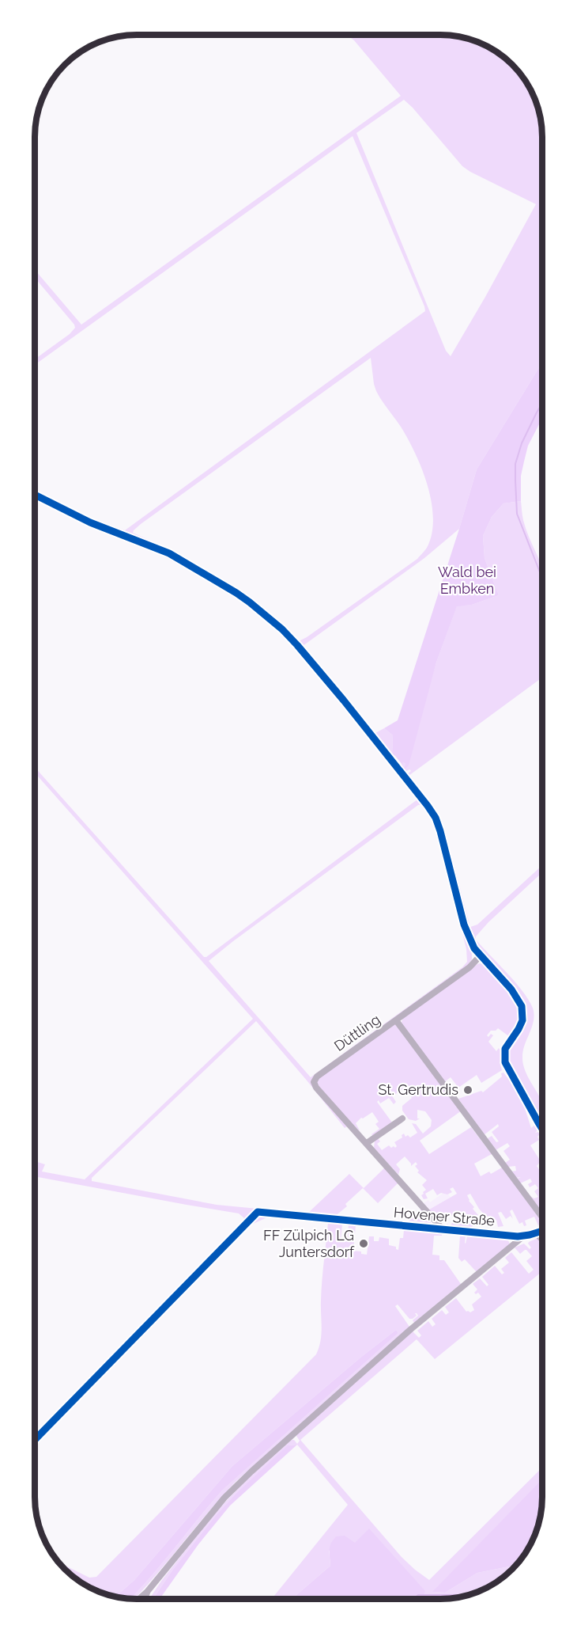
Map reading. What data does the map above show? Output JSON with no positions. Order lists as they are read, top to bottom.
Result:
{
  "streets": {
    "street": ["Düttling", "Hovener Straße"]
  },
  "crossings": [
    ["Düttling", "Hovener Straße"]
  ],
  "parks": ["Wald bei Embken"],
  "places": ["St. Gertrudis", "FF Zülpich LG Juntersdorf"]
}
